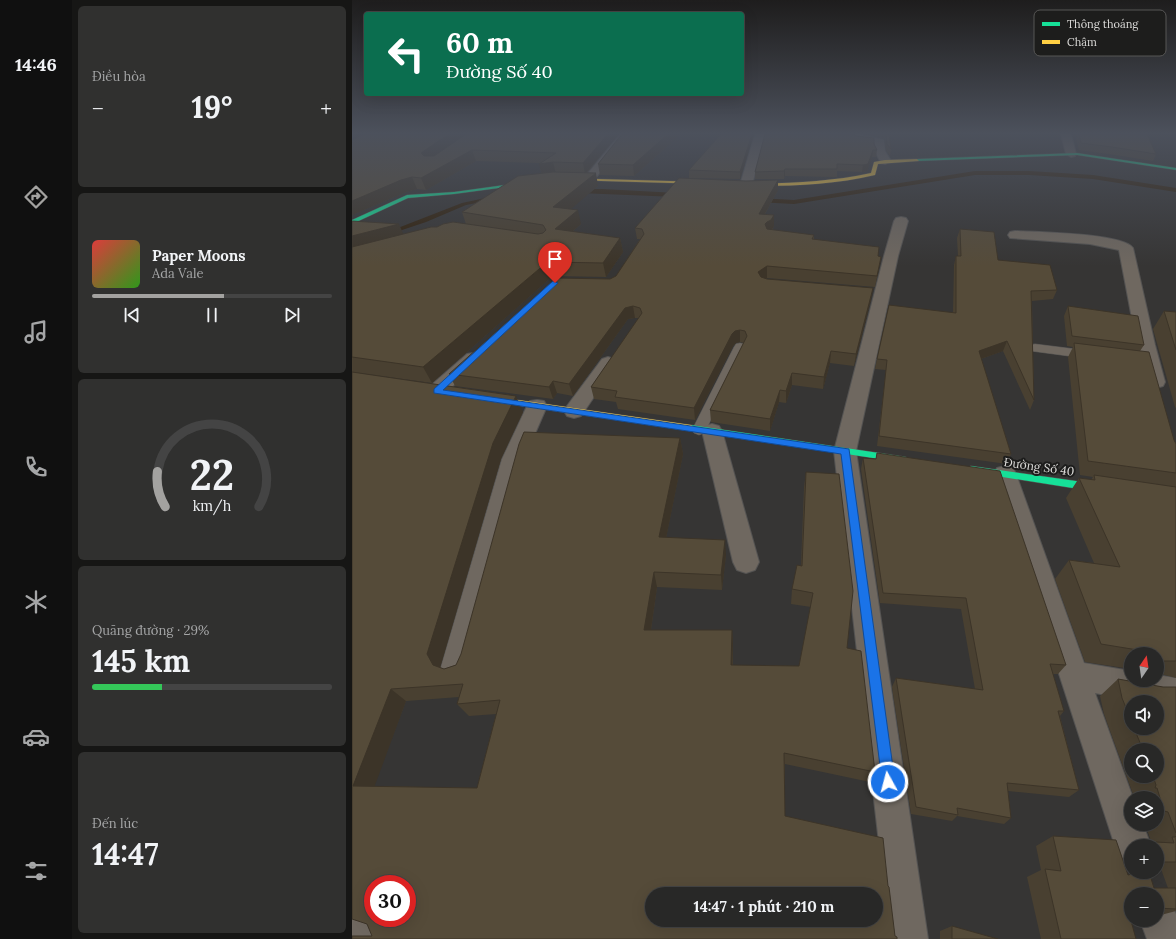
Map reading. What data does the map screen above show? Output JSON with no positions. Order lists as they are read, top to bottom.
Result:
{
  "streets": {
    "street": ["Đường Số 40"]
  },
  "legend": ["Thông thoáng", "Chậm"],
  "north": "top",
  "page": {
    "tabs": "14:46",
    "tile": [
      "Điều hòa",
      ["Quãng đường · 29%", "145 km"],
      ["Đến lúc", "14:47"]
    ],
    "turn": ["60 m", "Đường Số 40"],
    "heat": ["−", "19°", "+"],
    "song": ["Paper Moons", "Ada Vale"],
    "map_buttons": ["+", "−"],
    "limit": "30",
    "trip": "14:47 · 1 phút · 210 m",
    "gauge": ["22", "km/h"]
  }
}
